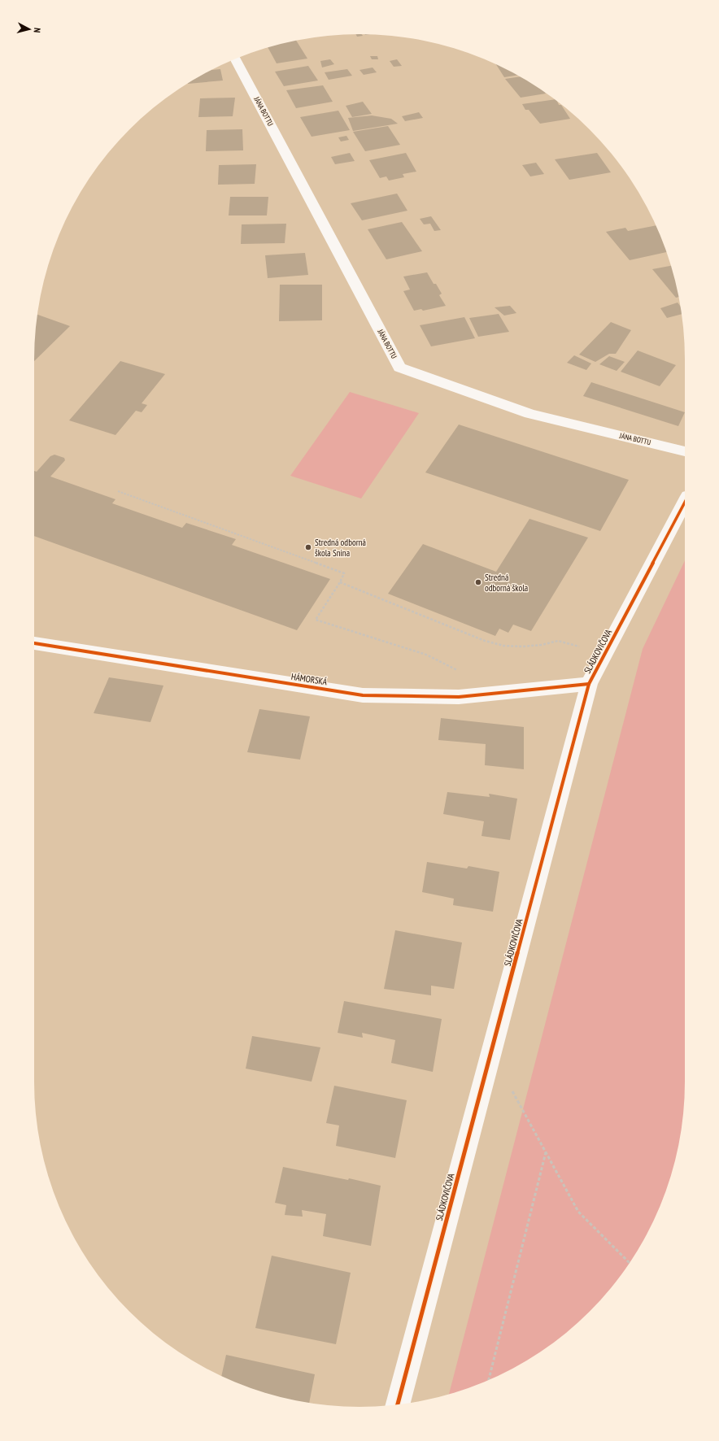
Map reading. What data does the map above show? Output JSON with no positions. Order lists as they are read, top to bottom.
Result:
{
  "streets": {
    "street": ["JÁNA BOTTU", "SLÁDKOVIČOVA", "HÁMORSKÁ"]
  },
  "crossings": [
    ["SLÁDKOVIČOVA", "HÁMORSKÁ"]
  ],
  "places": ["Stredná odborná škola Snina", "Stredná odborná škola"],
  "north": "right"
}
